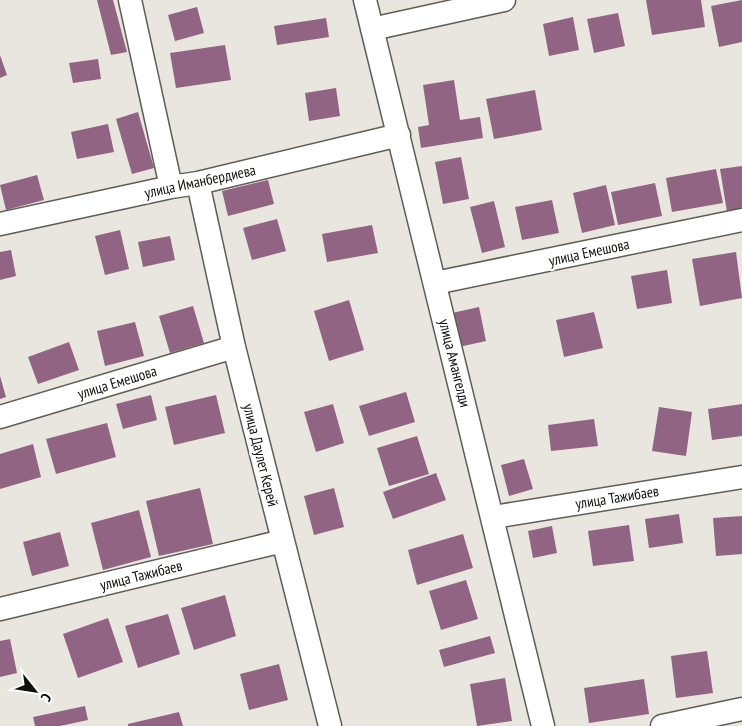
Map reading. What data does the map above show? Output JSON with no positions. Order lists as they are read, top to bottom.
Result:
{
  "streets": {
    "street": [
      "улица Иманбердиева",
      "улица Емешова",
      "улица Амангелди",
      "улица Даулет Керей",
      "улица Тажибаев"
    ]
  },
  "crossings": [
    ["улица Иманбердиева", "улица Амангелди"],
    ["улица Иманбердиева", "улица Даулет Керей"],
    ["улица Емешова", "улица Амангелди"],
    ["улица Емешова", "улица Даулет Керей"],
    ["улица Амангелди", "улица Тажибаев"],
    ["улица Даулет Керей", "улица Тажибаев"]
  ],
  "north": "bottom right"
}
